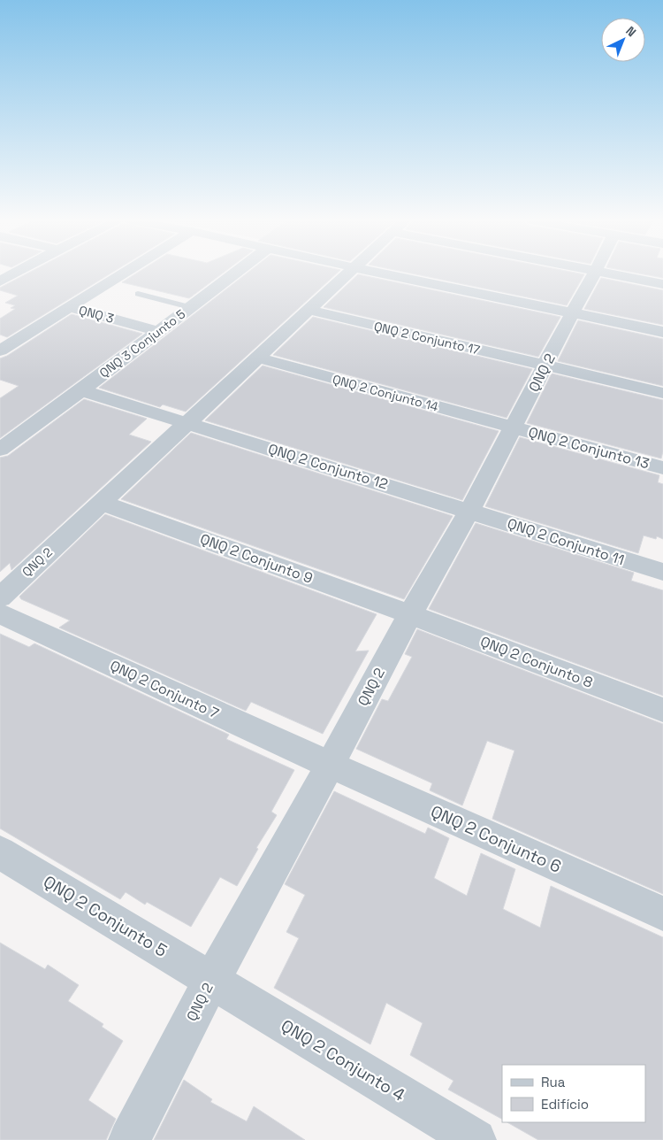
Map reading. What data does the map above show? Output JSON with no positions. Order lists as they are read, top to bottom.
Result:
{
  "streets": {
    "street": [
      "QNQ 3",
      "QNQ 2 Conjunto 17",
      "QNQ 3 Conjunto 5",
      "QNQ 2",
      "QNQ 2 Conjunto 14",
      "QNQ 2 Conjunto 13",
      "QNQ 2 Conjunto 12",
      "QNQ 2 Conjunto 11",
      "QNQ 2 Conjunto 9",
      "QNQ 2 Conjunto 8",
      "QNQ 2 Conjunto 7",
      "QNQ 2 Conjunto 6",
      "QNQ 2 Conjunto 5",
      "QNQ 2 Conjunto 4"
    ]
  },
  "crossings": [
    ["QNQ 3", "QNQ 3 Conjunto 5"],
    ["QNQ 2 Conjunto 17", "QNQ 2"],
    ["QNQ 2", "QNQ 2 Conjunto 14"],
    ["QNQ 2", "QNQ 2 Conjunto 13"],
    ["QNQ 2", "QNQ 2 Conjunto 12"],
    ["QNQ 2", "QNQ 2 Conjunto 11"],
    ["QNQ 2", "QNQ 2 Conjunto 9"],
    ["QNQ 2", "QNQ 2 Conjunto 8"],
    ["QNQ 2", "QNQ 2 Conjunto 7"],
    ["QNQ 2", "QNQ 2 Conjunto 6"],
    ["QNQ 2", "QNQ 2 Conjunto 5"],
    ["QNQ 2", "QNQ 2 Conjunto 4"],
    ["QNQ 2 Conjunto 14", "QNQ 2 Conjunto 13"],
    ["QNQ 2 Conjunto 12", "QNQ 2 Conjunto 11"],
    ["QNQ 2 Conjunto 9", "QNQ 2 Conjunto 8"],
    ["QNQ 2 Conjunto 7", "QNQ 2 Conjunto 6"],
    ["QNQ 2 Conjunto 5", "QNQ 2 Conjunto 4"]
  ],
  "legend": ["Rua", "Edifício"],
  "north": "top right"
}
